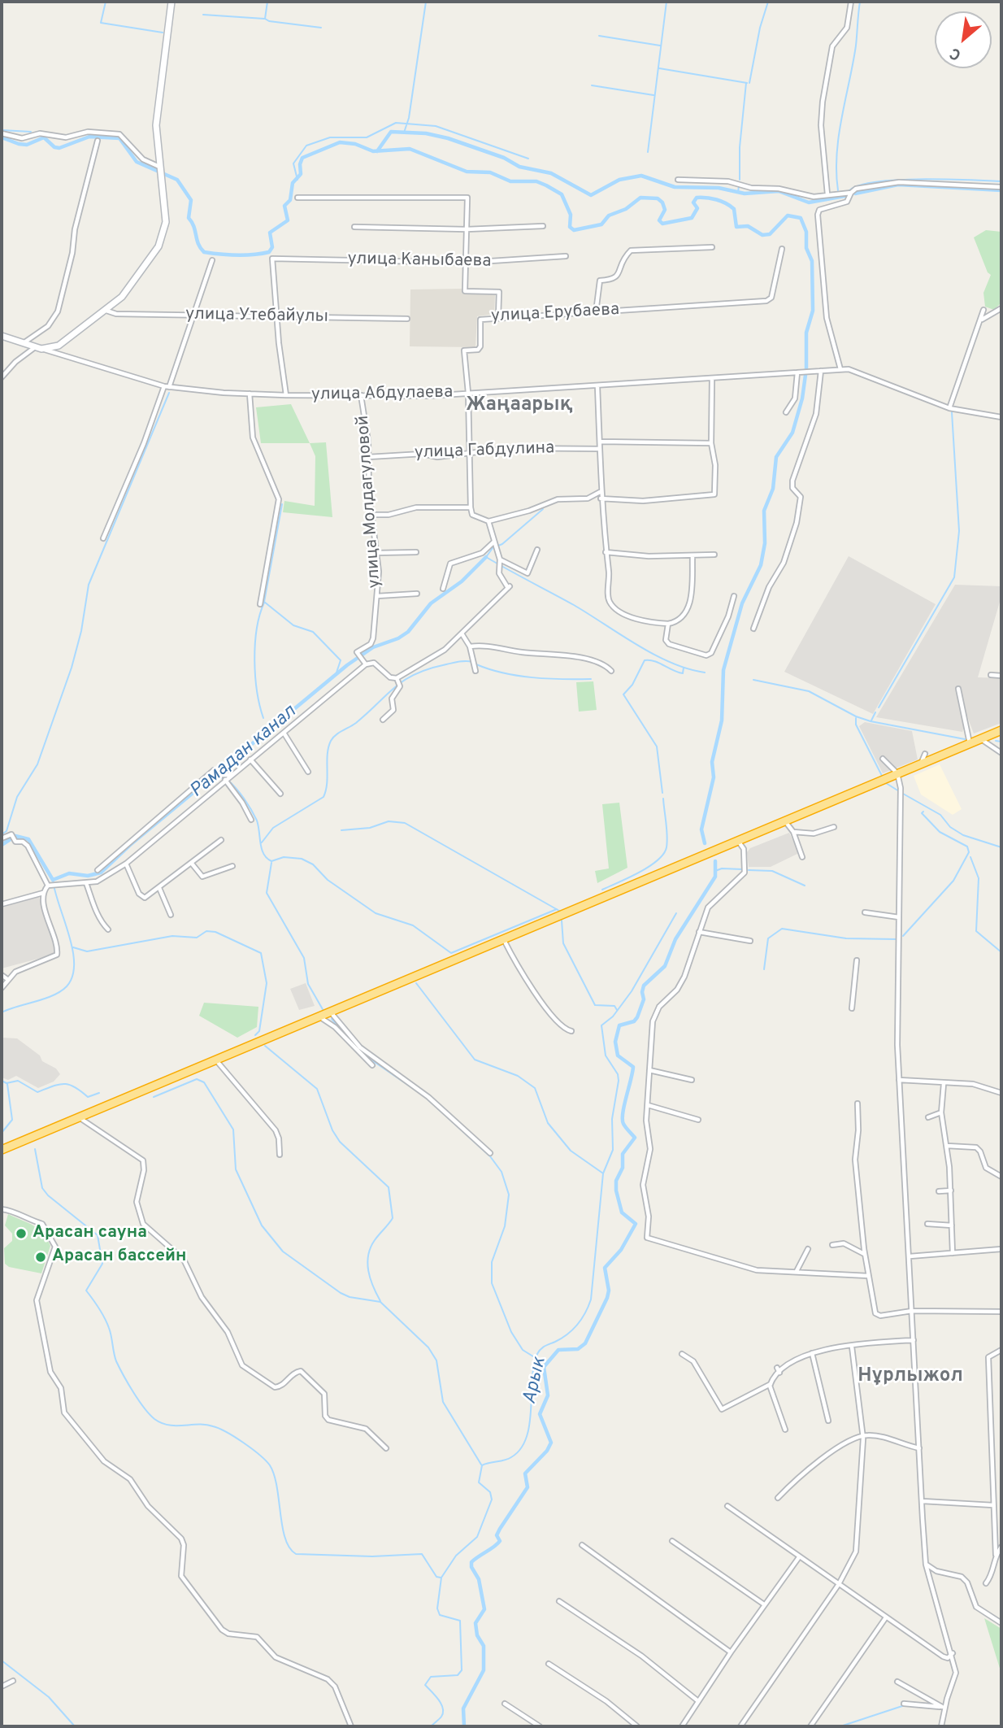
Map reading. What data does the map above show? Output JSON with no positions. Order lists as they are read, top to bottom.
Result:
{
  "streets": {
    "main road": ["улица Абдулаева"],
    "street": [
      "улица Каныбаева",
      "улица Ерубаева",
      "улица Утебайулы",
      "улица Габдулина",
      "улица Молдагуловой"
    ]
  },
  "crossings": [
    ["улица Каныбаева", "улица Утебайулы"],
    ["улица Ерубаева", "улица Абдулаева"],
    ["улица Ерубаева", "улица Габдулина"],
    ["улица Абдулаева", "улица Молдагуловой"],
    ["улица Габдулина", "улица Молдагуловой"]
  ],
  "districts": ["Жаңаарық", "Нұрлыжол"],
  "water": ["Рамадан канал", "Арык"],
  "places": ["Арасан сауна", "Арасан бассейн"],
  "north": "bottom left"
}
